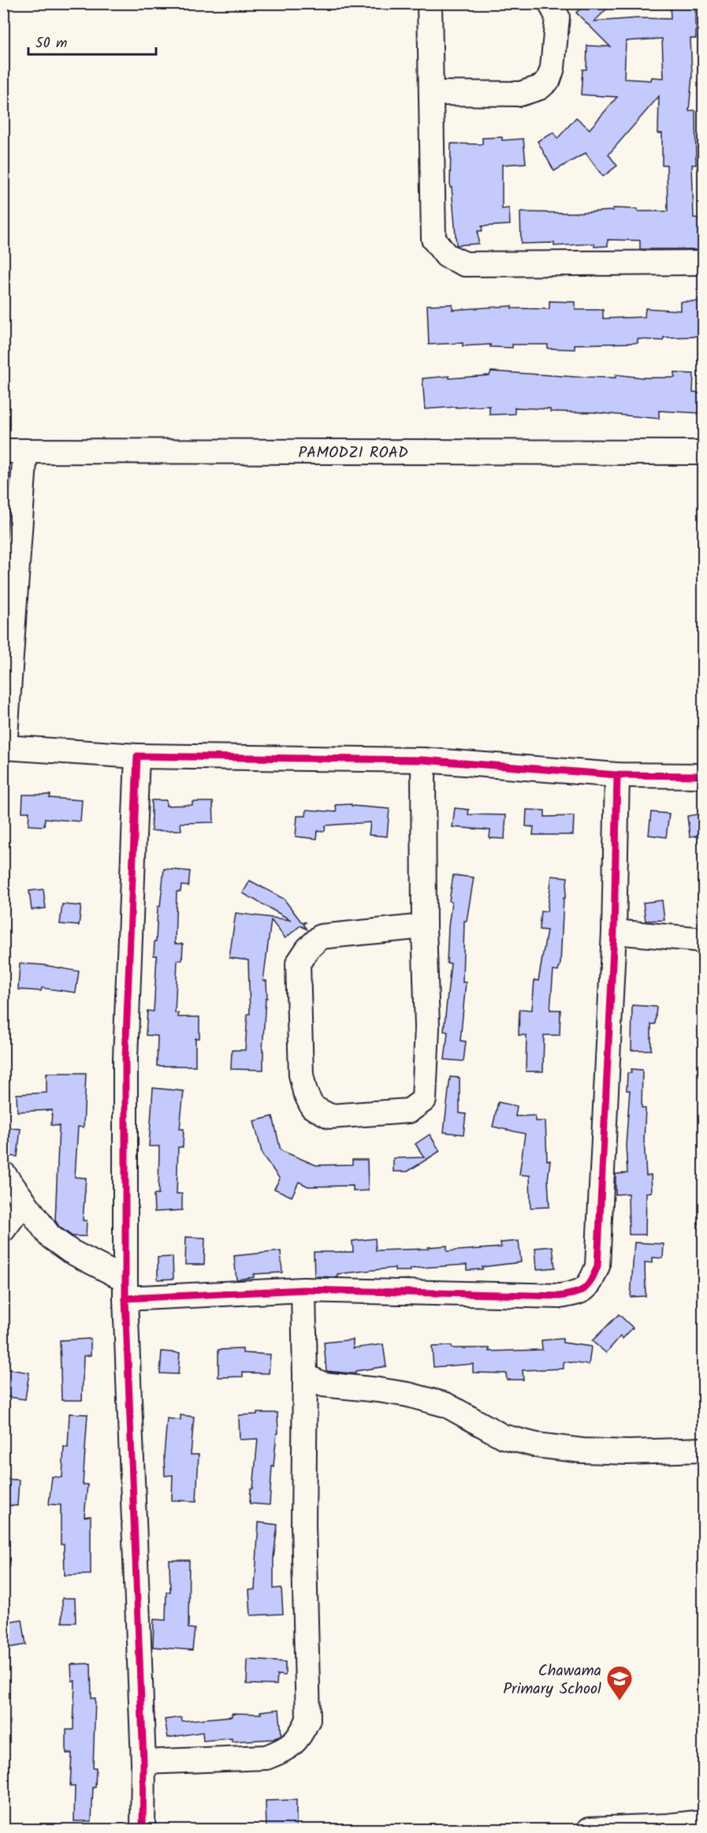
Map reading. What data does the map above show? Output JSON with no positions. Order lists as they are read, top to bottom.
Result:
{
  "streets": {
    "street": ["PAMODZI ROAD"]
  },
  "places": {
    "school or university": ["Chawama Primary School"]
  },
  "scale_bar": "50 m"
}
